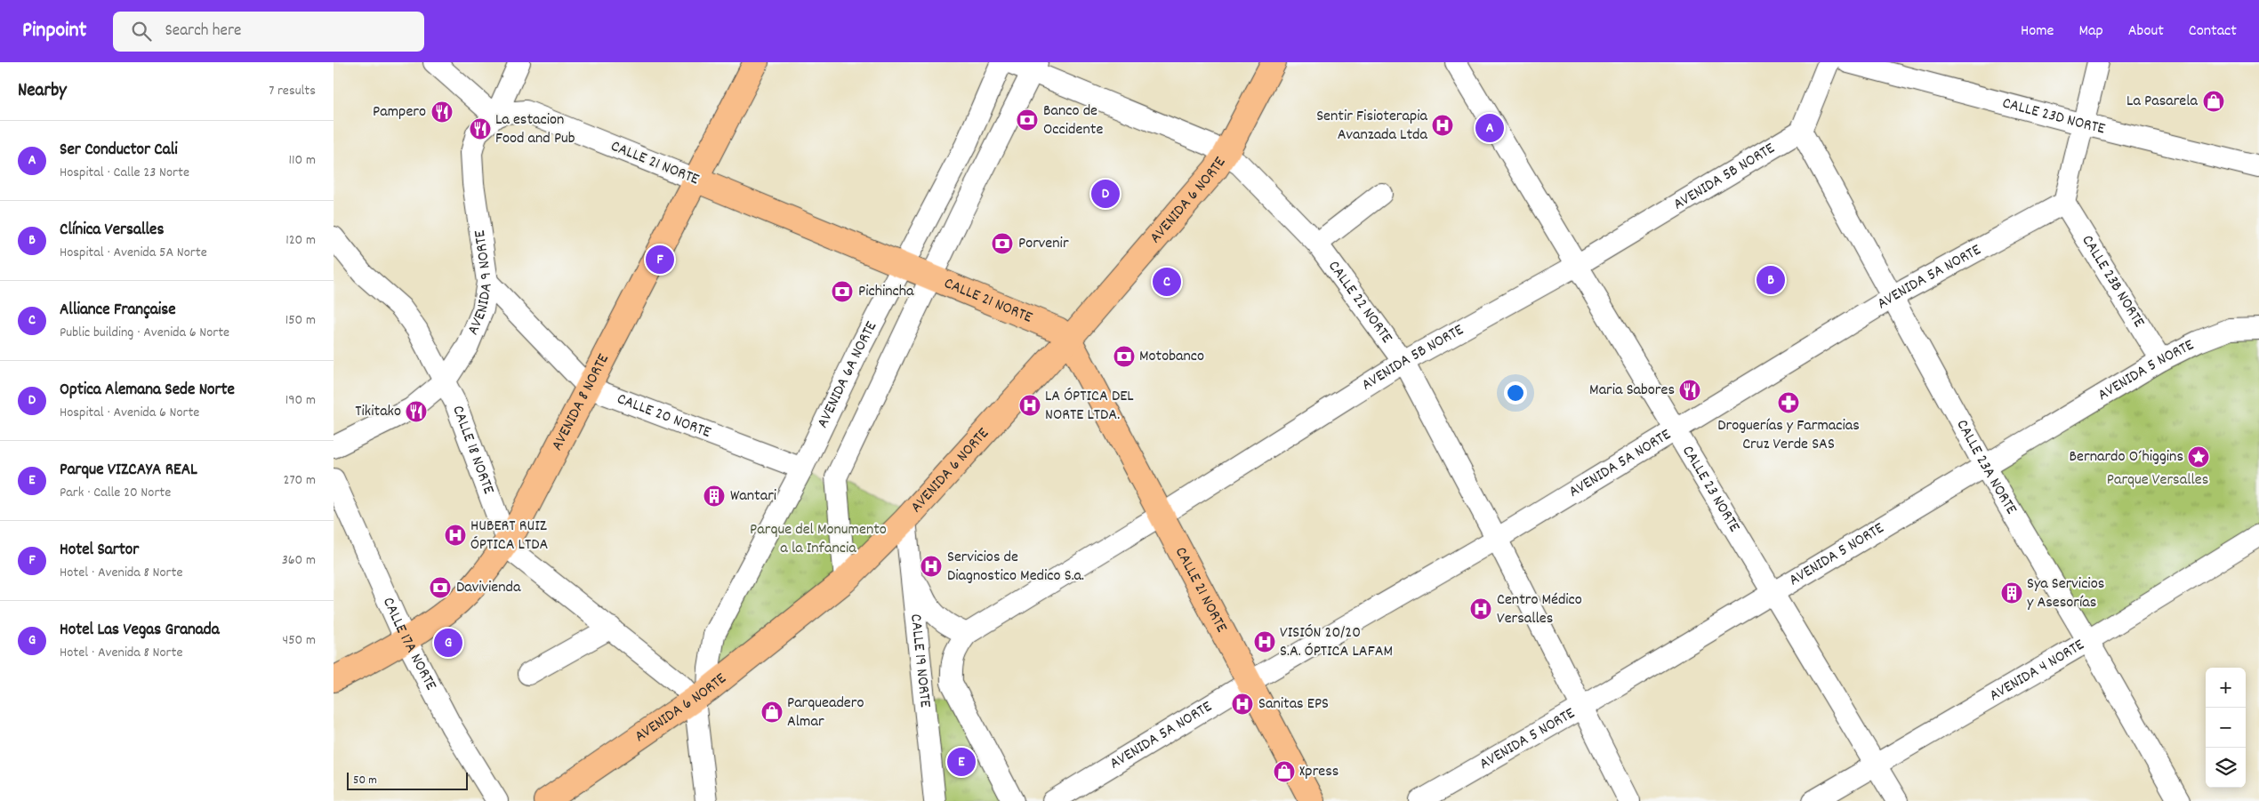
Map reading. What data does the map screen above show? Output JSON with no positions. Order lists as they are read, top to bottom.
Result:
{
  "streets": {
    "main road": ["CALLE 21 NORTE", "AVENIDA 6 NORTE", "AVENIDA 8 NORTE"],
    "street": [
      "CALLE 23D NORTE",
      "AVENIDA 5B NORTE",
      "AVENIDA 5A NORTE",
      "CALLE 23B NORTE",
      "AVENIDA 9 NORTE",
      "CALLE 22 NORTE",
      "AVENIDA 5 NORTE",
      "AVENIDA 6A NORTE",
      "CALLE 20 NORTE",
      "CALLE 18 NORTE",
      "CALLE 23A NORTE",
      "CALLE 23 NORTE",
      "CALLE 17A NORTE",
      "CALLE 19 NORTE",
      "AVENIDA 4 NORTE"
    ]
  },
  "crossings": [
    ["CALLE 21 NORTE", "AVENIDA 5B NORTE"],
    ["CALLE 21 NORTE", "AVENIDA 6 NORTE"],
    ["CALLE 21 NORTE", "AVENIDA 5A NORTE"],
    ["CALLE 21 NORTE", "AVENIDA 9 NORTE"],
    ["CALLE 21 NORTE", "AVENIDA 6A NORTE"],
    ["CALLE 21 NORTE", "AVENIDA 8 NORTE"],
    ["AVENIDA 5B NORTE", "CALLE 22 NORTE"],
    ["AVENIDA 5B NORTE", "CALLE 23A NORTE"],
    ["AVENIDA 5B NORTE", "CALLE 23 NORTE"],
    ["AVENIDA 6 NORTE", "CALLE 22 NORTE"],
    ["AVENIDA 6 NORTE", "AVENIDA 6A NORTE"],
    ["AVENIDA 6 NORTE", "CALLE 18 NORTE"],
    ["AVENIDA 6 NORTE", "CALLE 19 NORTE"],
    ["AVENIDA 5A NORTE", "CALLE 23B NORTE"],
    ["AVENIDA 5A NORTE", "CALLE 22 NORTE"],
    ["AVENIDA 5A NORTE", "CALLE 23A NORTE"],
    ["AVENIDA 5A NORTE", "CALLE 23 NORTE"],
    ["CALLE 23B NORTE", "AVENIDA 5 NORTE"],
    ["AVENIDA 9 NORTE", "CALLE 20 NORTE"],
    ["AVENIDA 9 NORTE", "CALLE 18 NORTE"],
    ["CALLE 22 NORTE", "AVENIDA 5 NORTE"],
    ["CALLE 22 NORTE", "AVENIDA 6A NORTE"],
    ["AVENIDA 5 NORTE", "CALLE 23A NORTE"],
    ["AVENIDA 5 NORTE", "CALLE 23 NORTE"],
    ["AVENIDA 6A NORTE", "CALLE 20 NORTE"],
    ["AVENIDA 6A NORTE", "CALLE 18 NORTE"],
    ["AVENIDA 8 NORTE", "CALLE 20 NORTE"],
    ["AVENIDA 8 NORTE", "CALLE 18 NORTE"],
    ["AVENIDA 8 NORTE", "CALLE 17A NORTE"],
    ["CALLE 23A NORTE", "AVENIDA 4 NORTE"],
    ["CALLE 23 NORTE", "AVENIDA 4 NORTE"]
  ],
  "parks": ["Parque Versalles", "Parque del Monumento a la Infancia"],
  "places": {
    "shop": ["La Pasarela", "Parqueadero Almar", "Xpress"],
    "restaurant": [
      "Pampero",
      "La estacion Food and Pub",
      "Maria Sabores",
      "Tikitako"
    ],
    "bank": [
      "Banco de Occidente",
      "Porvenir",
      "Pichincha",
      "Motobanco",
      "Davivienda"
    ],
    "hospital": [
      "Sentir Fisioterapia Avanzada Ltda",
      "LA ÓPTICA DEL NORTE LTDA.",
      "HUBERT RUIZ ÓPTICA LTDA",
      "Servicios de Diagnostico Medico S.a.",
      "Centro Médico Versalles",
      "VISIÓN 20/20 S.A. ÓPTICA LAFAM",
      "Sanitas EPS"
    ],
    "pharmacy": ["Droguerías y Farmacias Cruz Verde SAS"],
    "place": ["Bernardo O´higgins"],
    "building": ["Wantari", "Sya Servicios y Asesorías"]
  },
  "scale_bar": "50 m",
  "page": {
    "header": "Pinpoint",
    "search": "Search here",
    "nav": [
      "Home",
      "Map",
      "About",
      "Contact"
    ],
    "heading": ["Nearby", "7 results"],
    "pins": [
      "A",
      "D",
      "F",
      "B",
      "C",
      "G",
      "E"
    ],
    "list": [
      {
        "mark": "A",
        "name": "Ser Conductor Cali",
        "note": "Hospital · Calle 23 Norte",
        "value": "110 m"
      },
      {
        "mark": "B",
        "name": "Clínica Versalles",
        "note": "Hospital · Avenida 5A Norte",
        "value": "120 m"
      },
      {
        "mark": "C",
        "name": "Alliance Française",
        "note": "Public building · Avenida 6 Norte",
        "value": "150 m"
      },
      {
        "mark": "D",
        "name": "Optica Alemana Sede Norte",
        "note": "Hospital · Avenida 6 Norte",
        "value": "190 m"
      },
      {
        "mark": "E",
        "name": "Parque VIZCAYA REAL",
        "note": "Park · Calle 20 Norte",
        "value": "270 m"
      },
      {
        "mark": "F",
        "name": "Hotel Sartor",
        "note": "Hotel · Avenida 8 Norte",
        "value": "360 m"
      },
      {
        "mark": "G",
        "name": "Hotel Las Vegas Granada",
        "note": "Hotel · Avenida 8 Norte",
        "value": "450 m"
      }
    ],
    "map_buttons": ["+", "−"],
    "scale": "50 m"
  }
}
